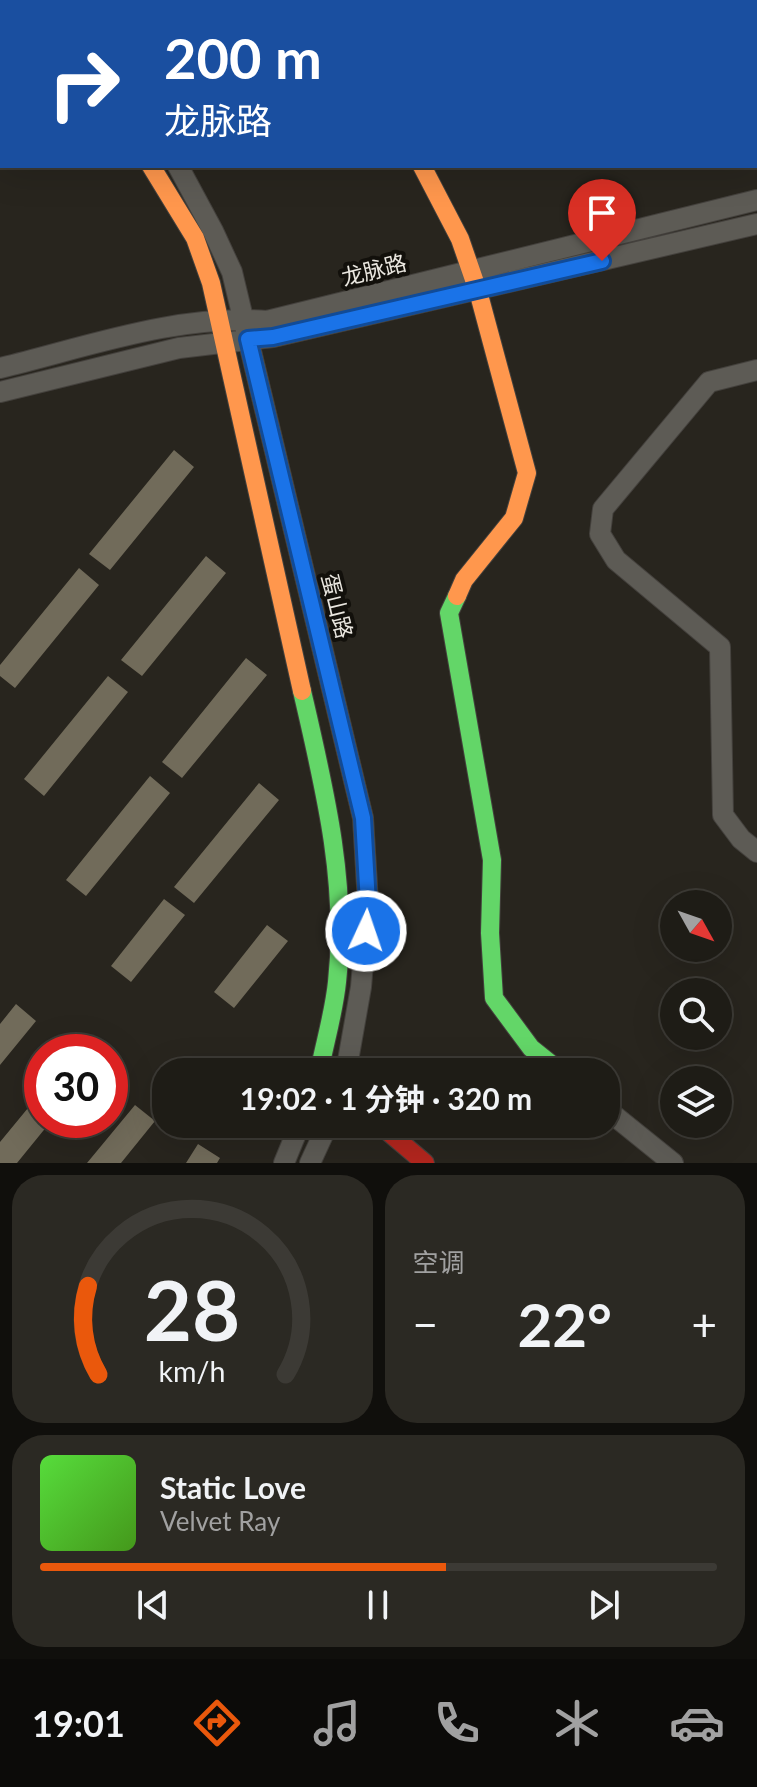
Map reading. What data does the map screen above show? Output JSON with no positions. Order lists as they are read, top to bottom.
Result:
{
  "streets": {
    "street": ["龙脉路", "蛋山路"]
  },
  "crossings": [
    ["龙脉路", "蛋山路"]
  ],
  "north": "bottom right",
  "page": {
    "turn": ["200 m", "龙脉路"],
    "limit": "30",
    "trip": "19:02 · 1 分钟 · 320 m",
    "tile": "空调",
    "heat": ["−", "22°", "+"],
    "song": ["Static Love", "Velvet Ray"],
    "tabs": "19:01",
    "gauge": ["28", "km/h"]
  }
}
